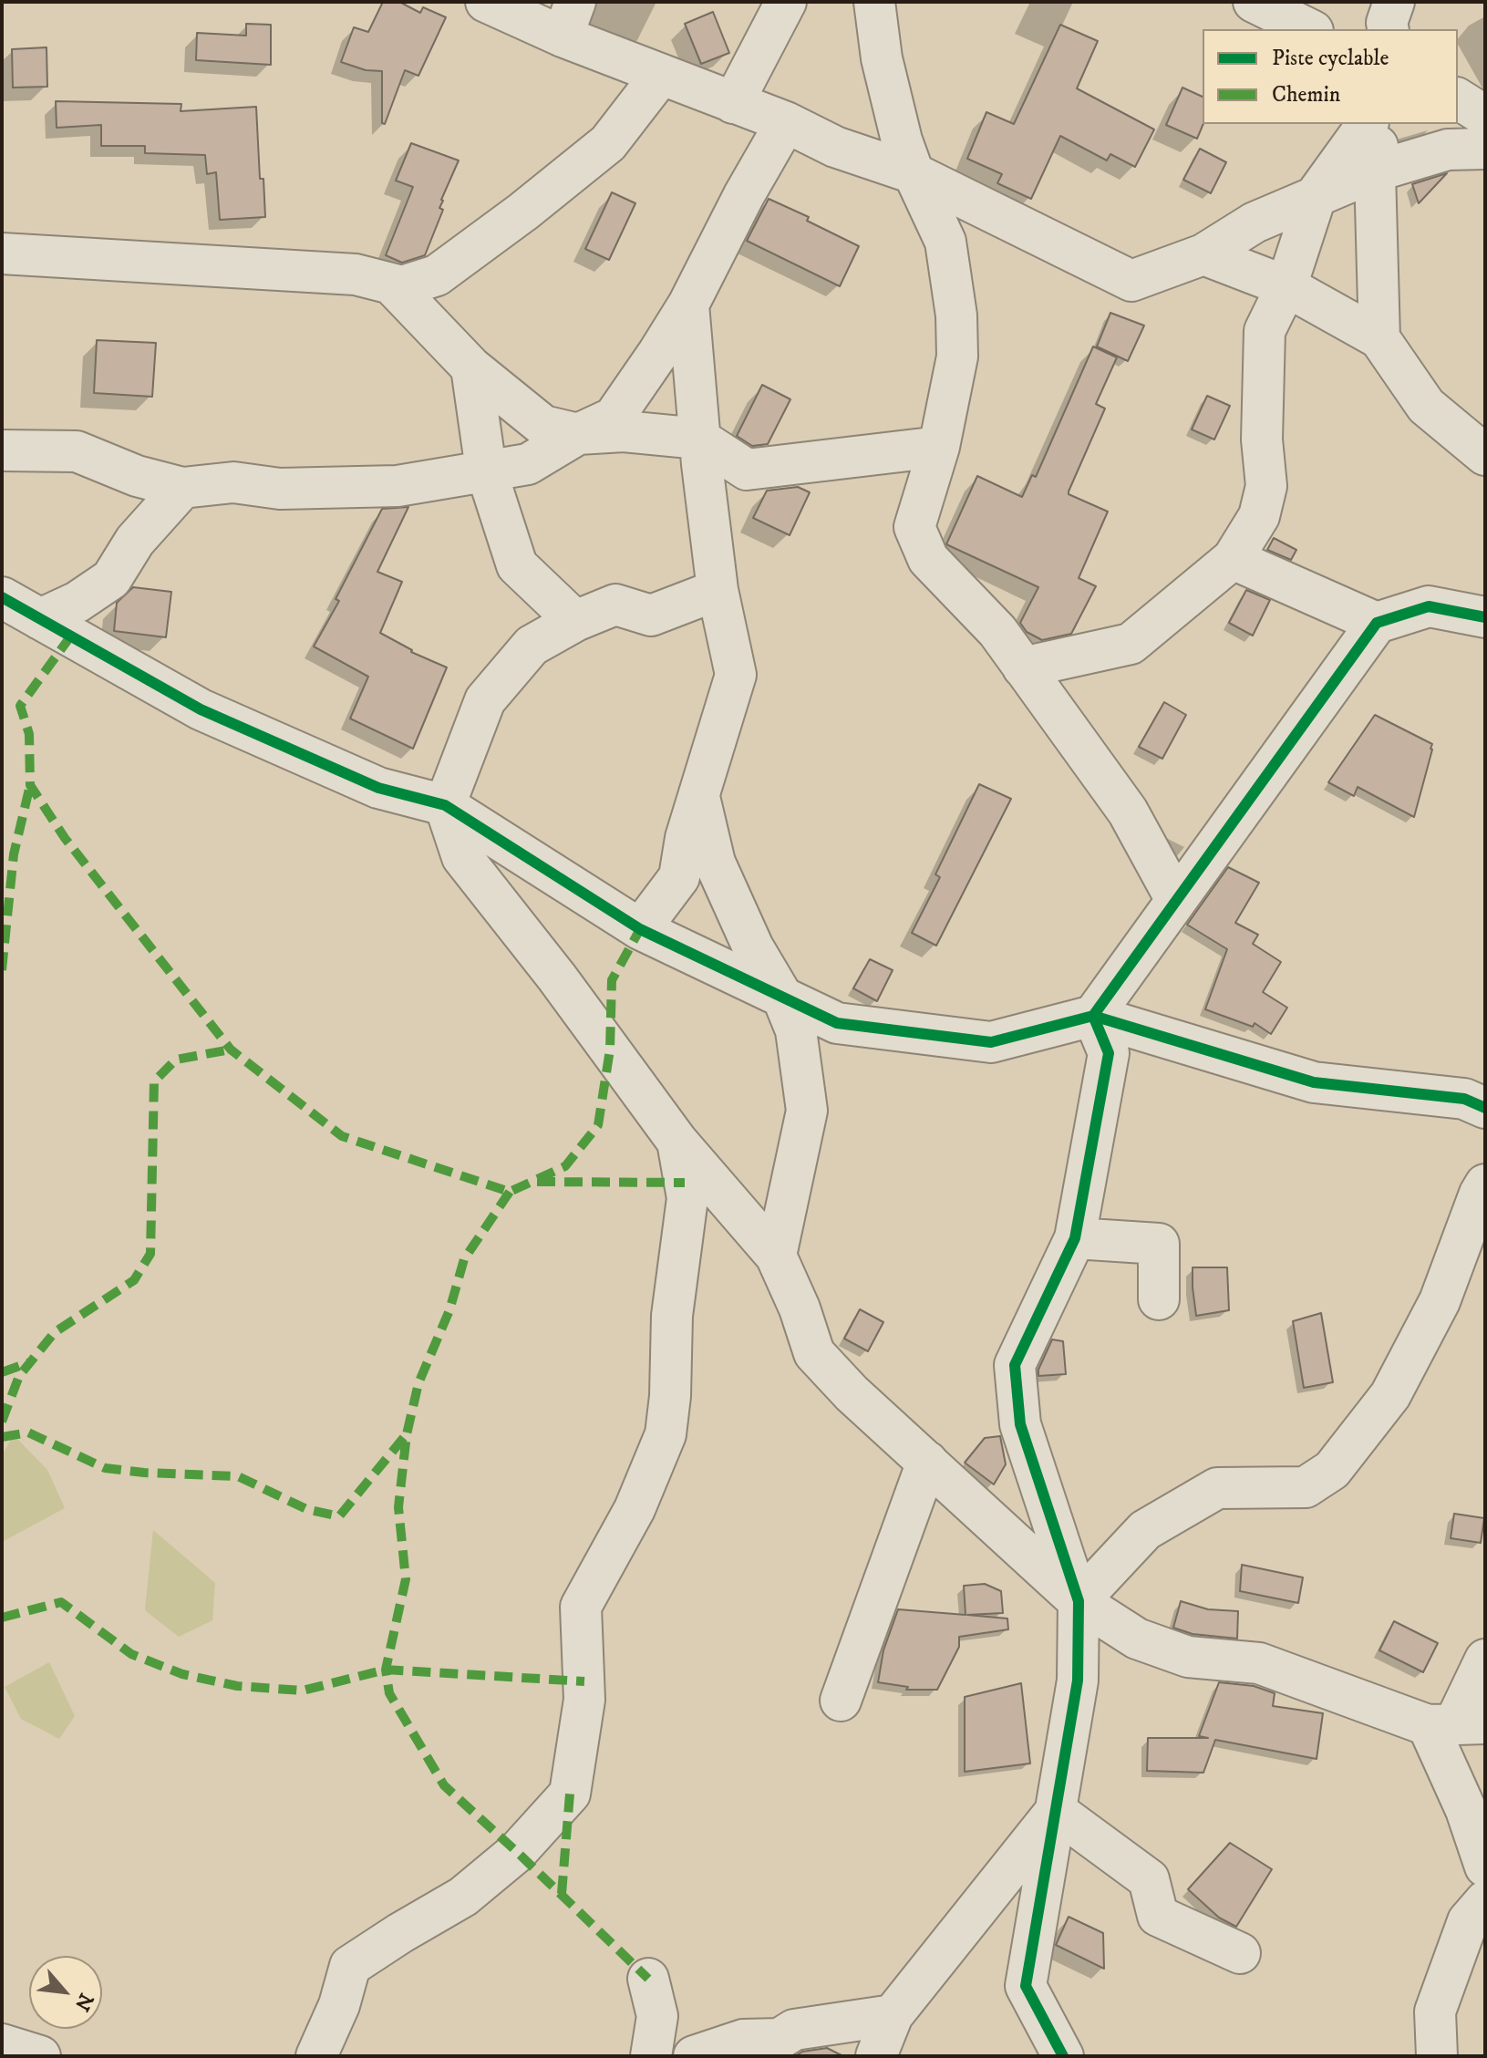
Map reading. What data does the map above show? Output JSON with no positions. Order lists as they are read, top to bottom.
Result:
{
  "legend": ["Piste cyclable", "Chemin"],
  "north": "bottom right"
}
